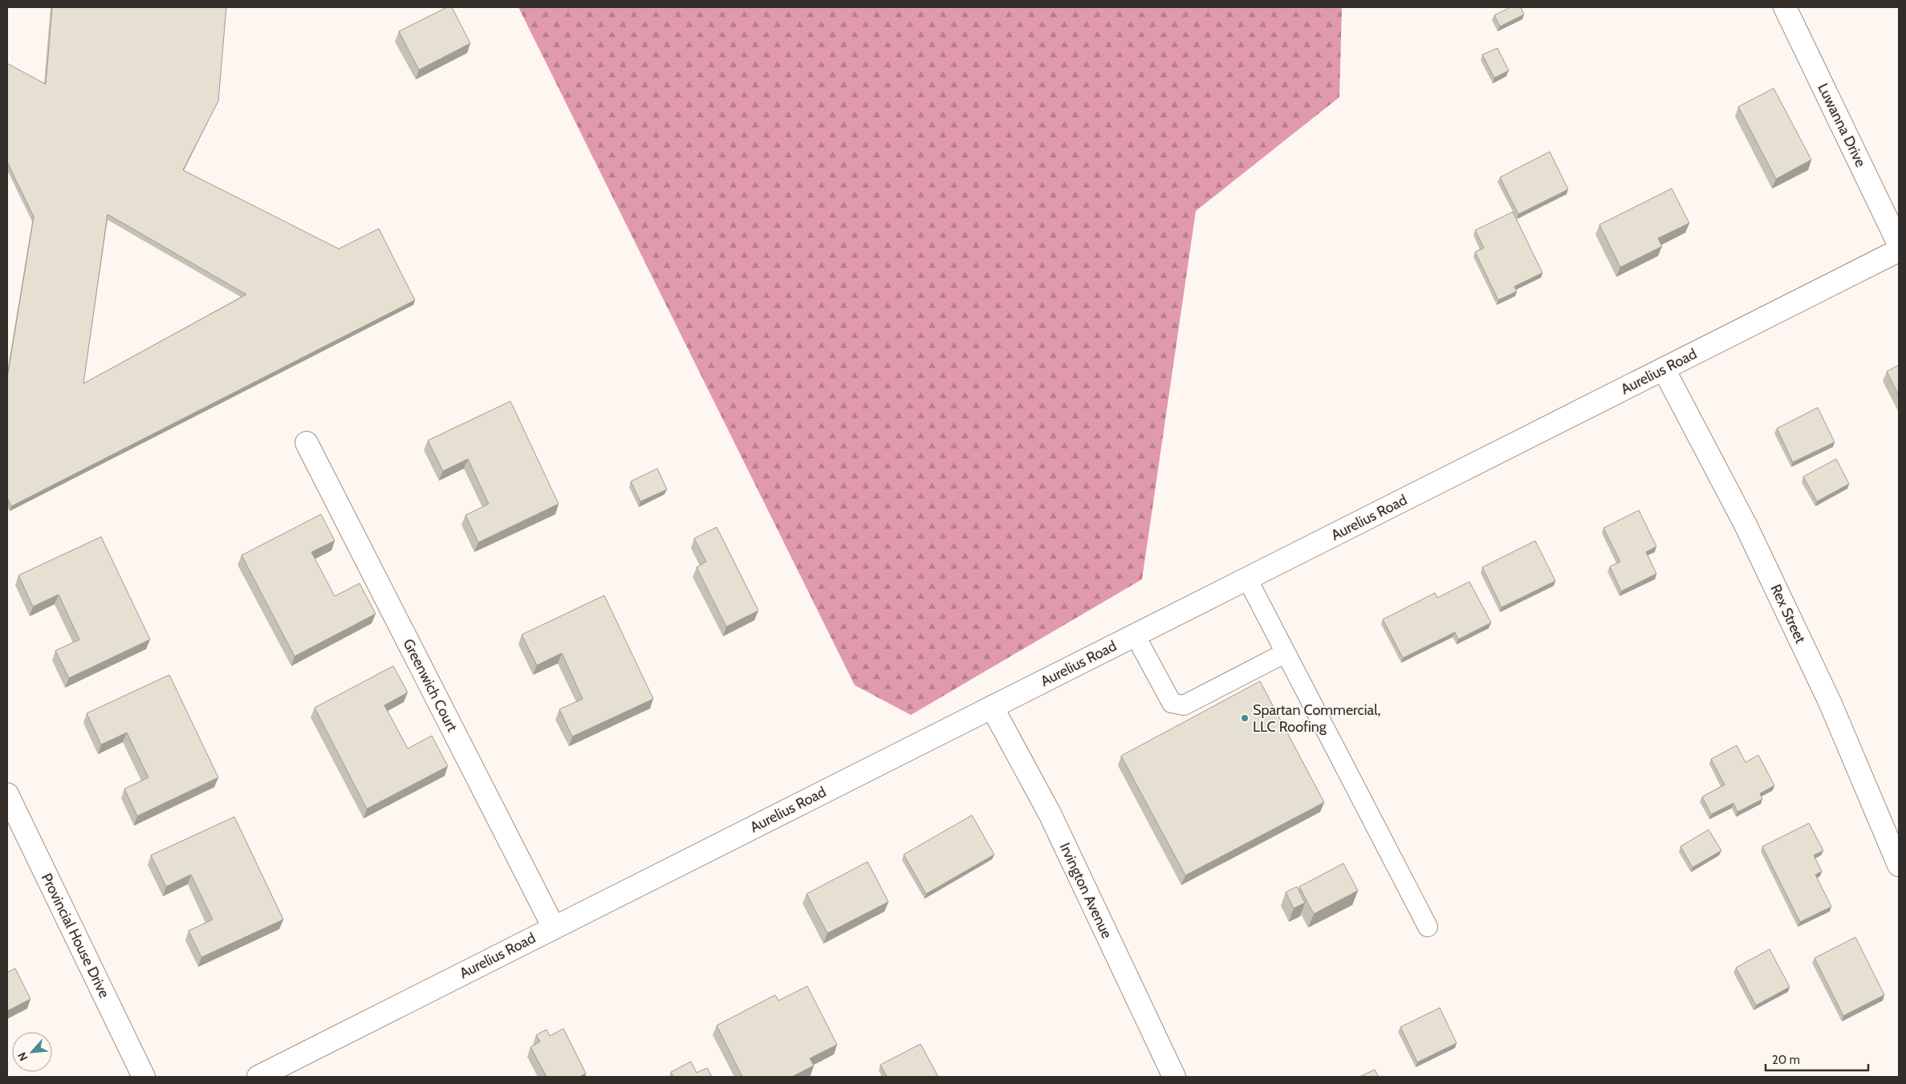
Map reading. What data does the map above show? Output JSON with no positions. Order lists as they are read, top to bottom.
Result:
{
  "streets": {
    "street": [
      "Luwanna Drive",
      "Aurelius Road",
      "Rex Street",
      "Greenwich Court",
      "Irvington Avenue",
      "Provincial House Drive"
    ]
  },
  "crossings": [
    ["Aurelius Road", "Rex Street"],
    ["Aurelius Road", "Greenwich Court"],
    ["Aurelius Road", "Irvington Avenue"]
  ],
  "places": ["Spartan Commercial, LLC Roofing"],
  "scale_bar": "20 m",
  "north": "bottom left"
}
